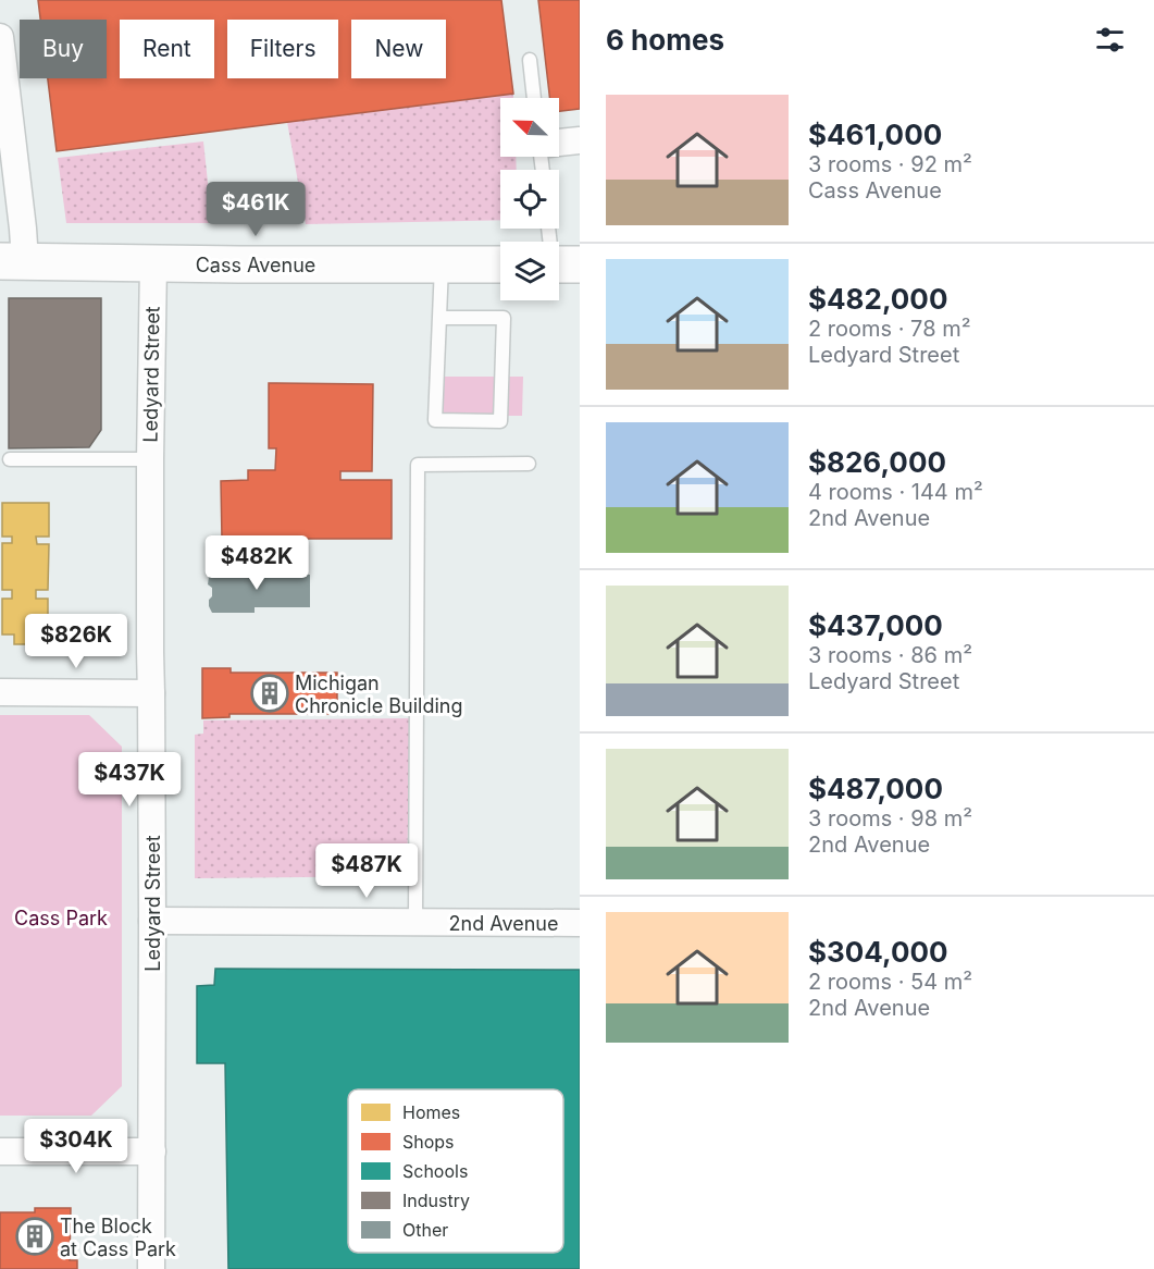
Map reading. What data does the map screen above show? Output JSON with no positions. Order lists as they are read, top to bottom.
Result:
{
  "streets": {
    "street": ["Cass Avenue", "Ledyard Street", "2nd Avenue"]
  },
  "crossings": [
    ["Cass Avenue", "Ledyard Street"],
    ["Ledyard Street", "2nd Avenue"]
  ],
  "parks": ["Cass Park"],
  "places": {
    "building": ["Michigan Chronicle Building", "The Block at Cass Park"]
  },
  "legend": [
    "Homes",
    "Shops",
    "Schools",
    "Industry",
    "Other"
  ],
  "north": "top left",
  "page": {
    "heading": "6 homes",
    "chip": [
      "Buy",
      "Rent",
      "Filters",
      "New"
    ],
    "list": [
      {
        "name": "$461,000",
        "note": "3 rooms · 92 m² · Cass Avenue"
      },
      {
        "name": "$482,000",
        "note": "2 rooms · 78 m² · Ledyard Street"
      },
      {
        "name": "$826,000",
        "note": "4 rooms · 144 m² · 2nd Avenue"
      },
      {
        "name": "$437,000",
        "note": "3 rooms · 86 m² · Ledyard Street"
      },
      {
        "name": "$487,000",
        "note": "3 rooms · 98 m² · 2nd Avenue"
      },
      {
        "name": "$304,000",
        "note": "2 rooms · 54 m² · 2nd Avenue"
      }
    ],
    "price": [
      "$461K",
      "$482K",
      "$826K",
      "$437K",
      "$487K",
      "$304K"
    ]
  }
}
